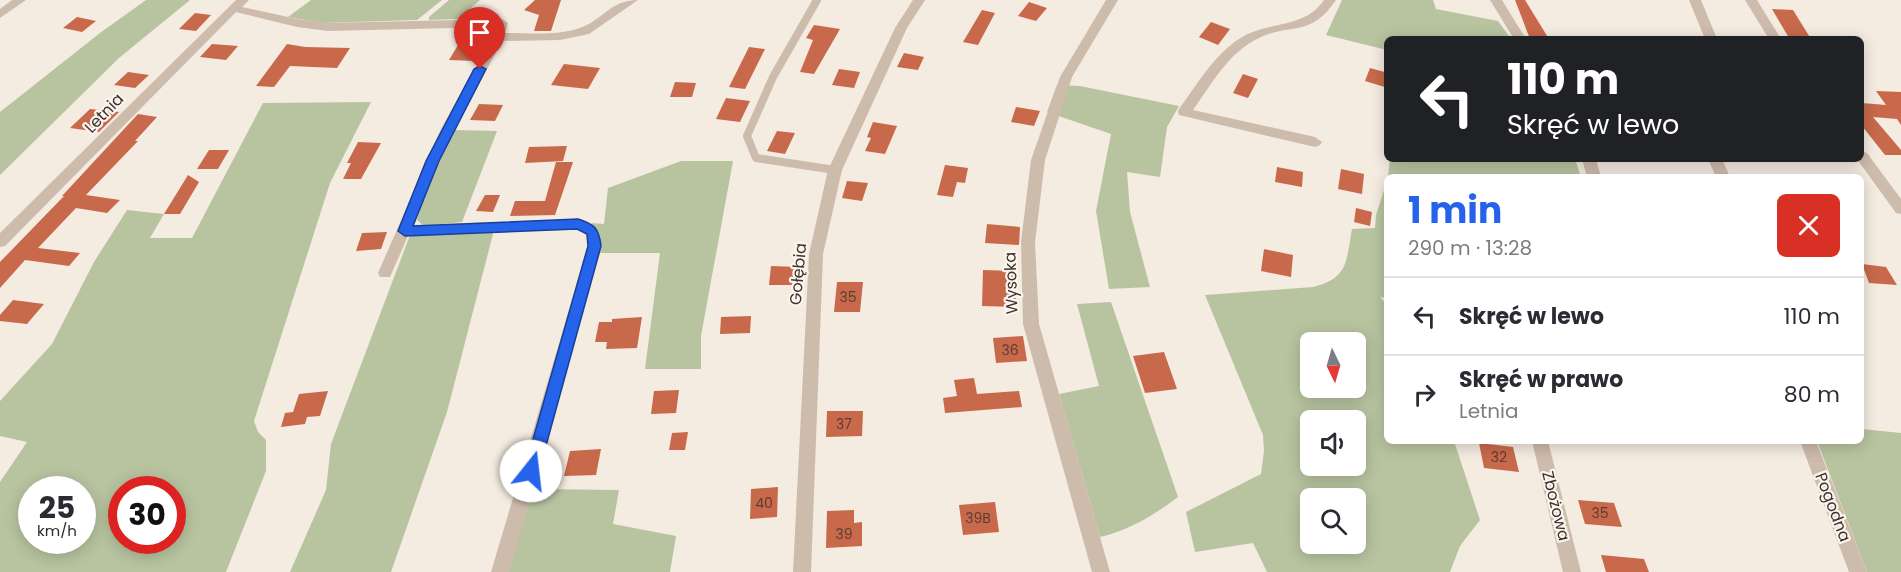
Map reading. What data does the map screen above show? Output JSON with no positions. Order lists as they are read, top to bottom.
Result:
{
  "streets": {
    "street": [
      "Letnia",
      "Gołębia",
      "Wysoka",
      "Zbożowa",
      "Pogodna"
    ]
  },
  "house_numbers": [
    "35",
    "36",
    "37",
    "32",
    "40",
    "35",
    "39B",
    "39"
  ],
  "north": "bottom",
  "page": {
    "turn": ["110 m", "Skręć w lewo"],
    "heading": ["1 min", "290 m · 13:28"],
    "list": [
      {
        "name": "Skręć w lewo",
        "value": "110 m"
      },
      {
        "name": "Skręć w prawo",
        "note": "Letnia",
        "value": "80 m"
      }
    ],
    "speed": "25 km/h",
    "limit": "30"
  }
}
